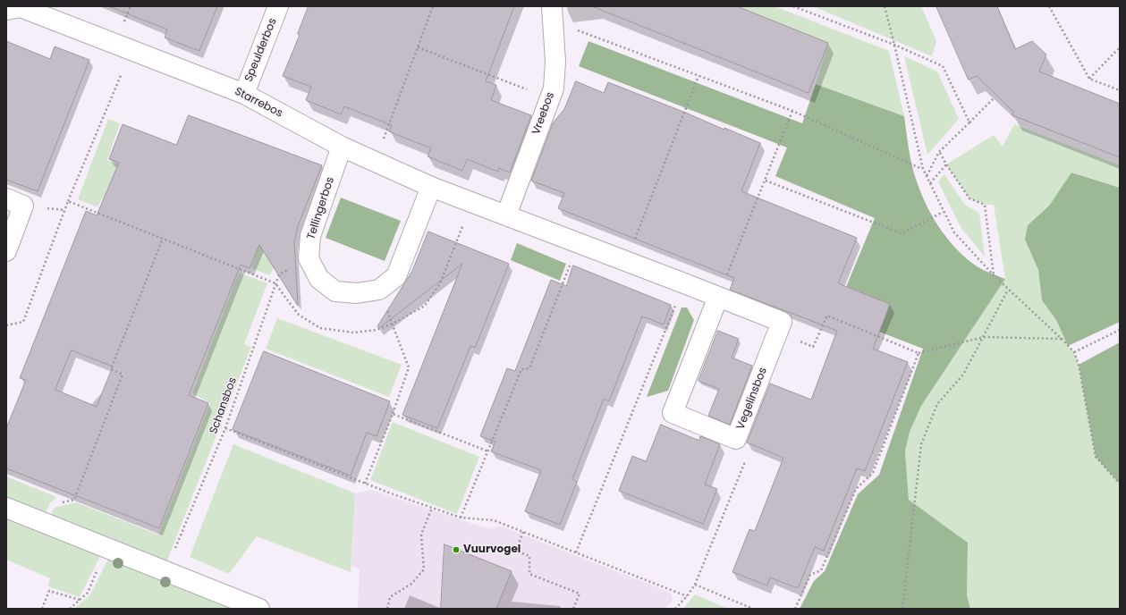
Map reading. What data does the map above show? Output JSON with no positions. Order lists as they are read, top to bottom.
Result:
{
  "streets": {
    "street": [
      "Speulderbos",
      "Starrebos",
      "Vreebos",
      "Tellingerbos",
      "Vegelinsbos"
    ],
    "path": ["Schansbos"]
  },
  "crossings": [
    ["Speulderbos", "Starrebos"],
    ["Starrebos", "Vreebos"],
    ["Starrebos", "Tellingerbos"],
    ["Tellingerbos", "Schansbos"]
  ],
  "places": ["Vuurvogel"]
}
